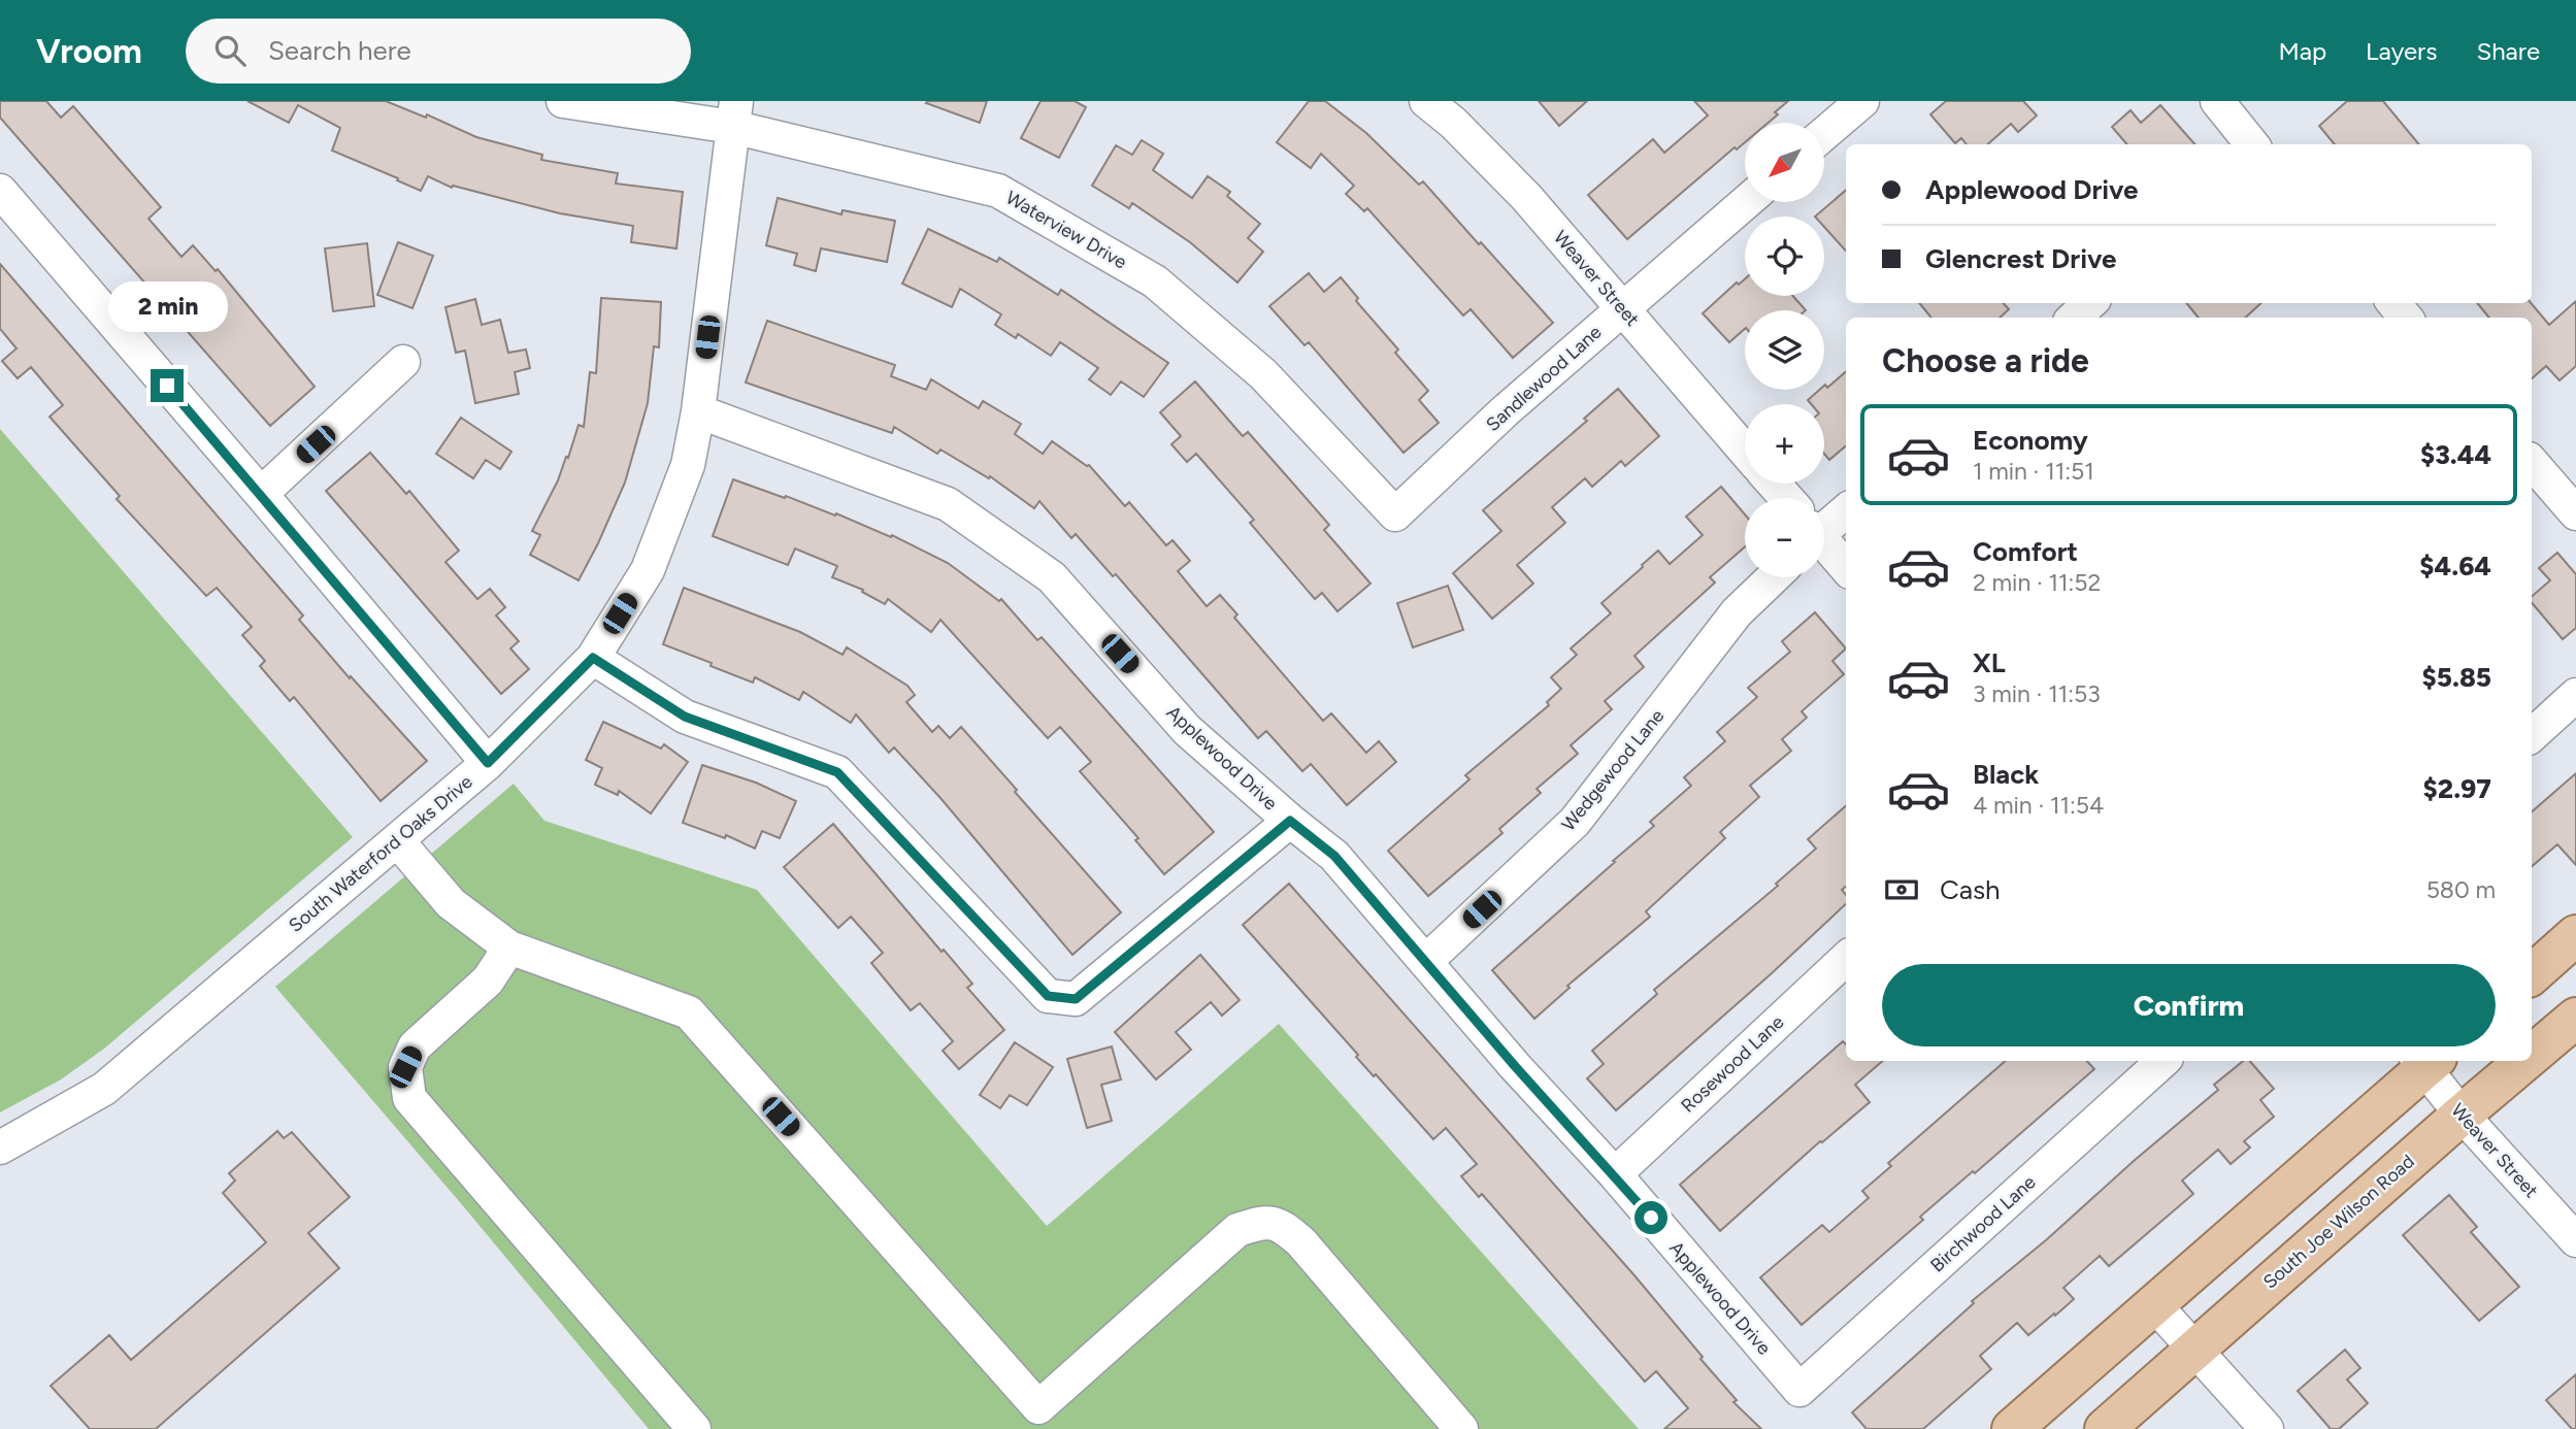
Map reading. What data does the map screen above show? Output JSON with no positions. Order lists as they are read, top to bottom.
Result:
{
  "streets": {
    "main road": ["South Joe Wilson Road"],
    "street": [
      "Waterview Drive",
      "Weaver Street",
      "Sandlewood Lane",
      "Applewood Drive",
      "Wedgewood Lane",
      "South Waterford Oaks Drive",
      "Rosewood Lane",
      "Birchwood Lane"
    ]
  },
  "crossings": [
    ["Waterview Drive", "Sandlewood Lane"],
    ["Waterview Drive", "South Waterford Oaks Drive"],
    ["Weaver Street", "Sandlewood Lane"],
    ["Weaver Street", "South Joe Wilson Road"],
    ["Applewood Drive", "Wedgewood Lane"],
    ["Applewood Drive", "South Waterford Oaks Drive"],
    ["Applewood Drive", "Rosewood Lane"],
    ["Applewood Drive", "Birchwood Lane"]
  ],
  "north": "bottom left",
  "page": {
    "header": "Vroom",
    "search": "Search here",
    "nav": ["Map", "Layers", "Share"],
    "map_buttons": ["+", "−"],
    "banner": ["Applewood Drive", "Glencrest Drive"],
    "bubble": "2 min",
    "heading": "Choose a ride",
    "list": [
      {
        "name": "Economy",
        "note": "1 min · 11:51",
        "value": "$3.44"
      },
      {
        "name": "Comfort",
        "note": "2 min · 11:52",
        "value": "$4.64"
      },
      {
        "name": "XL",
        "note": "3 min · 11:53",
        "value": "$5.85"
      },
      {
        "name": "Black",
        "note": "4 min · 11:54",
        "value": "$2.97"
      }
    ],
    "pay": ["Cash", "580 m"],
    "buttons": "Confirm"
  }
}
